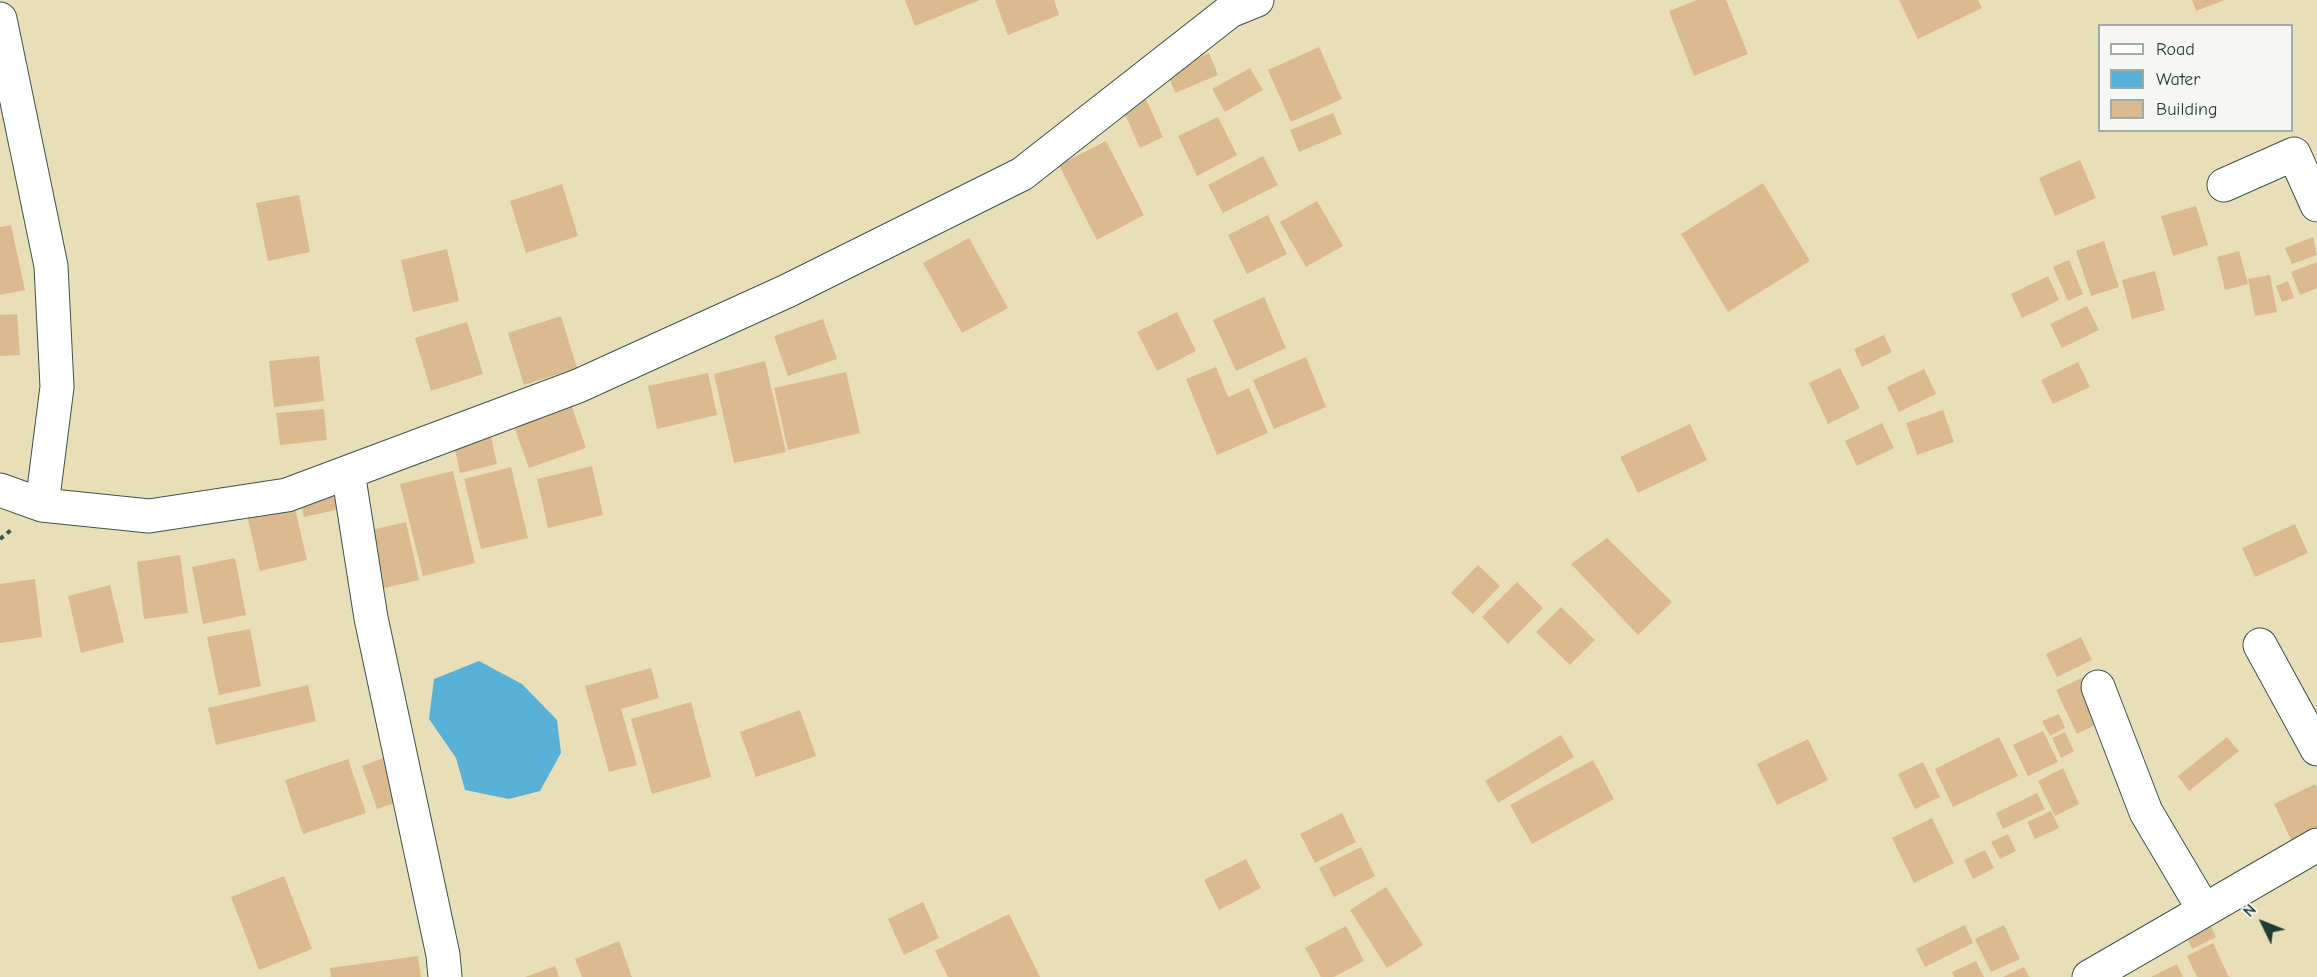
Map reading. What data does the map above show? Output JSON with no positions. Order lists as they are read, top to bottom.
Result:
{
  "legend": ["Road", "Water", "Building"],
  "north": "top left"
}
